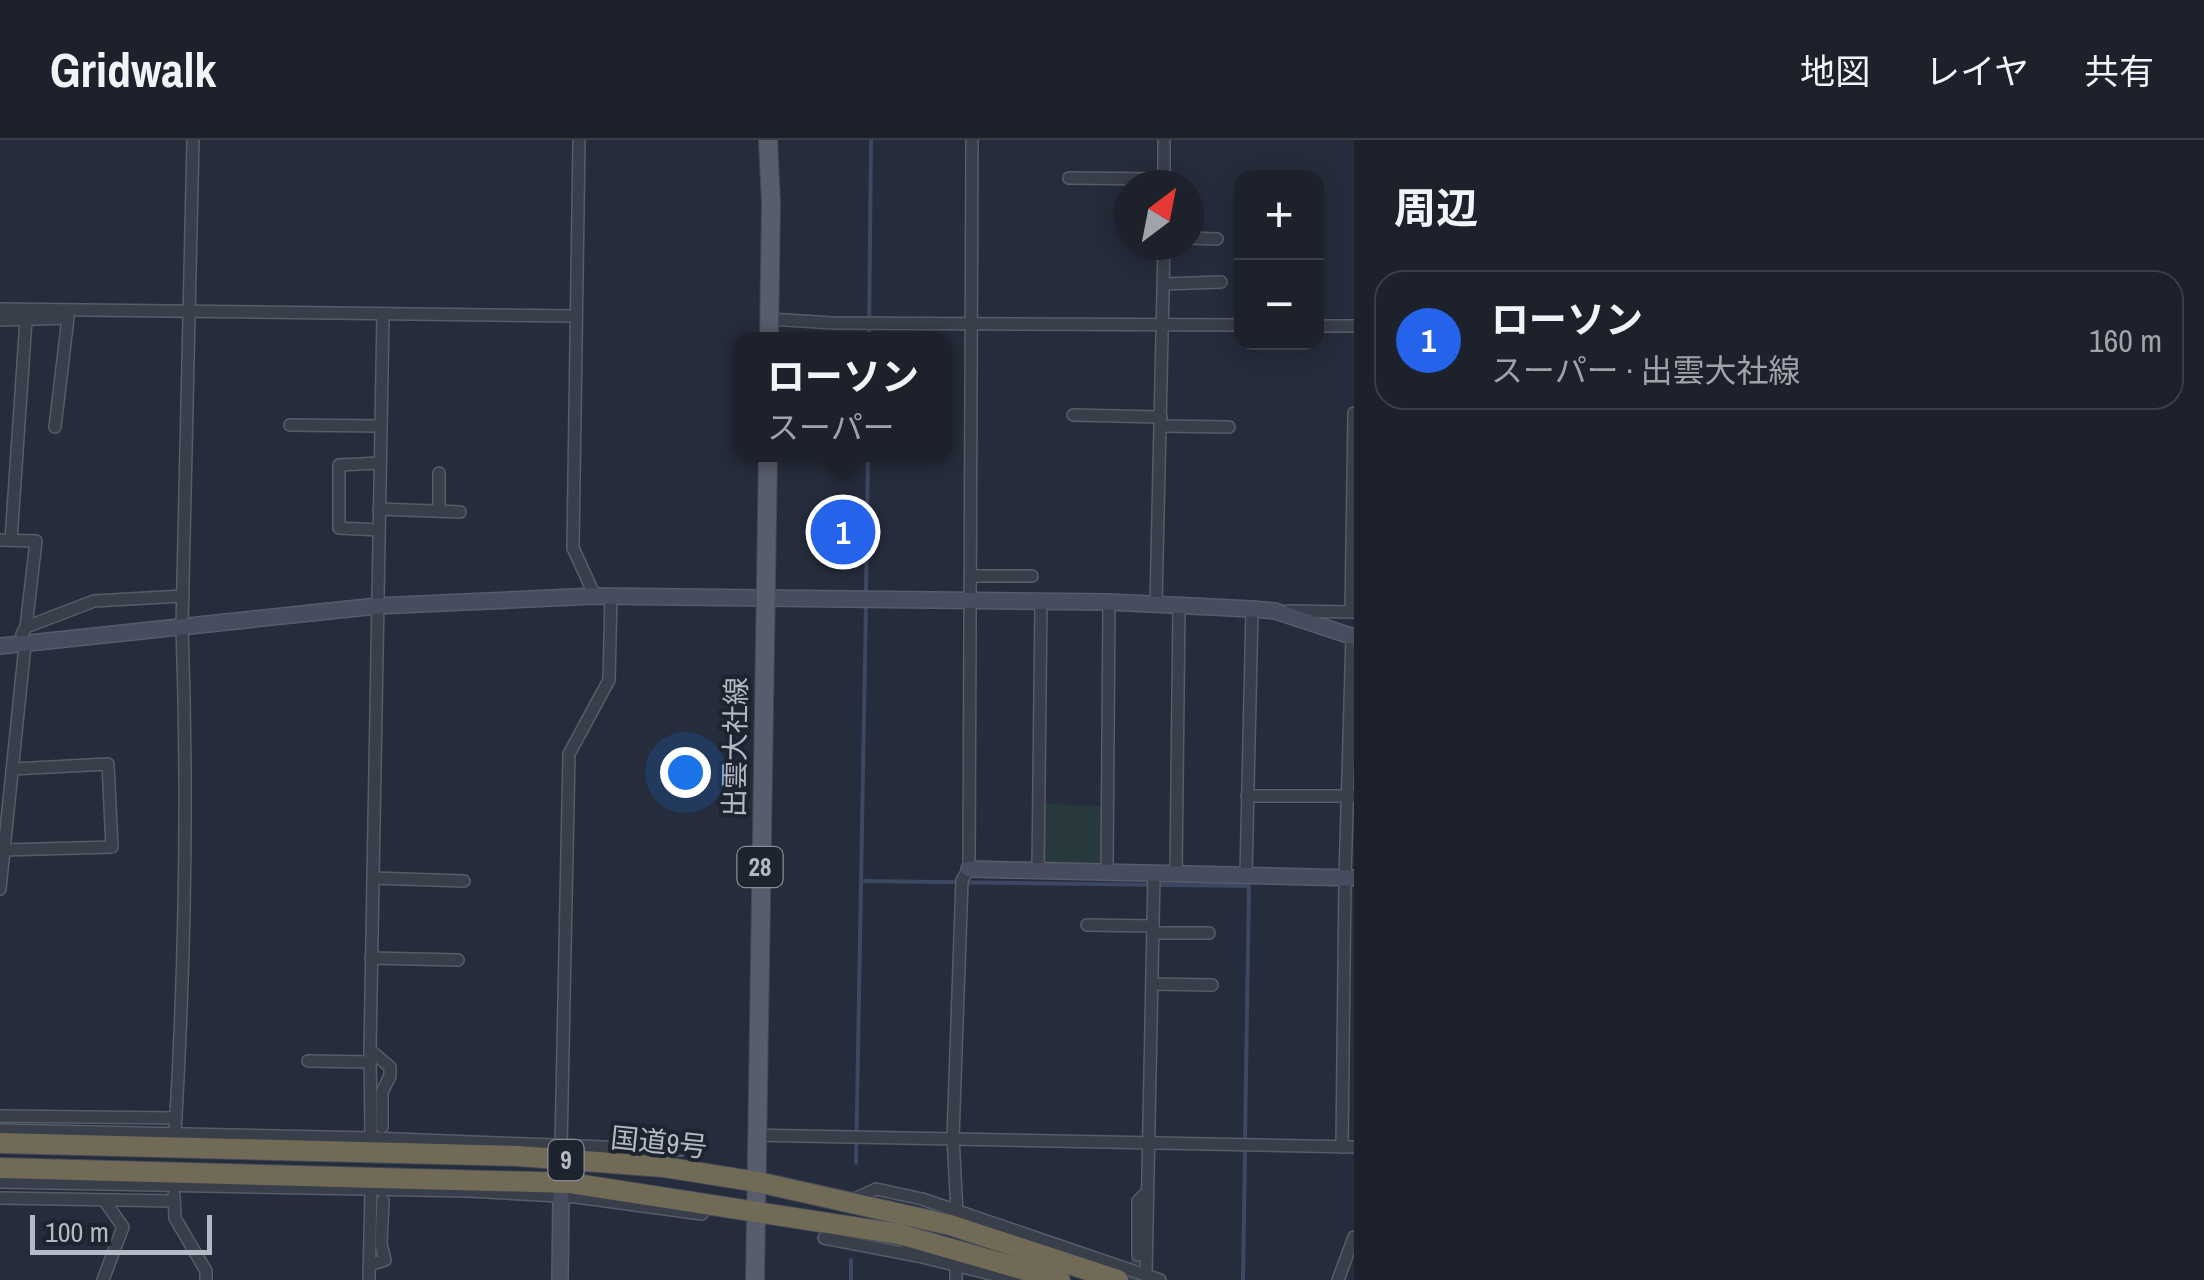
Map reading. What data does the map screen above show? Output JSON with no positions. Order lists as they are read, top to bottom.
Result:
{
  "streets": {
    "highway": ["国道9号", "9"],
    "main road": ["出雲大社線", "28"]
  },
  "crossings": [
    ["出雲大社線", "国道9号"]
  ],
  "scale_bar": "100 m",
  "north": "top right",
  "page": {
    "header": "Gridwalk",
    "nav": ["地図", "レイヤ", "共有"],
    "heading": "周辺",
    "map_buttons": ["+", "−"],
    "list": [
      {
        "mark": "1",
        "name": "ローソン",
        "note": "スーパー · 出雲大社線",
        "value": "160 m"
      }
    ],
    "popup": ["ローソン", "スーパー"],
    "pins": "1",
    "scale": "100 m"
  }
}
